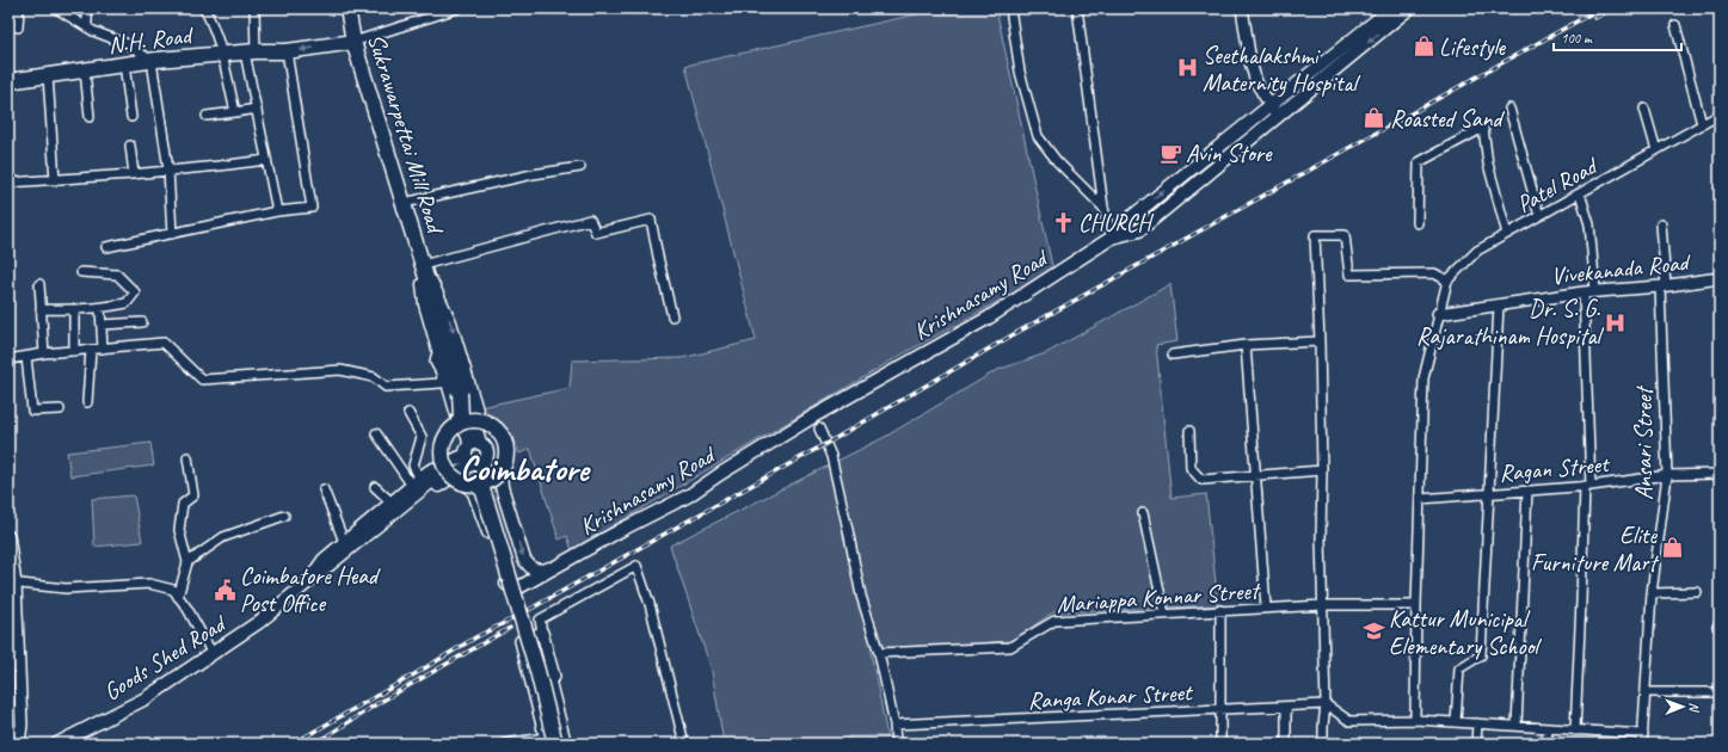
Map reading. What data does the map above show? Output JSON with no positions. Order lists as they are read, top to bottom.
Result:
{
  "streets": {
    "highway": ["N.H. Road", "Sukrawarpettai Mill Road"],
    "main road": ["Krishnasamy Road", "Goods Shed Road"],
    "street": [
      "Patel Road",
      "Vivekanada Road",
      "Ansari Street",
      "Ragan Street",
      "Mariappa Konnar Street",
      "Ranga Konar Street"
    ]
  },
  "crossings": [
    ["N.H. Road", "Sukrawarpettai Mill Road"],
    ["Patel Road", "Vivekanada Road"],
    ["Patel Road", "Ragan Street"],
    ["Patel Road", "Mariappa Konnar Street"],
    ["Vivekanada Road", "Ansari Street"],
    ["Krishnasamy Road", "Goods Shed Road"],
    ["Ansari Street", "Ragan Street"]
  ],
  "districts": ["Coimbatore"],
  "places": {
    "shop": ["Lifestyle", "Roasted Sand", "Elite Furniture Mart"],
    "hospital": ["Seethalakshmi Maternity Hospital", "Dr. S. G. Rajarathinam Hospital"],
    "cafe": ["Avin Store"],
    "church": ["CHURCH"],
    "public building": ["Coimbatore Head Post Office"],
    "school or university": ["Kattur Municipal Elementary School"]
  },
  "scale_bar": "100 m",
  "north": "right"
}
